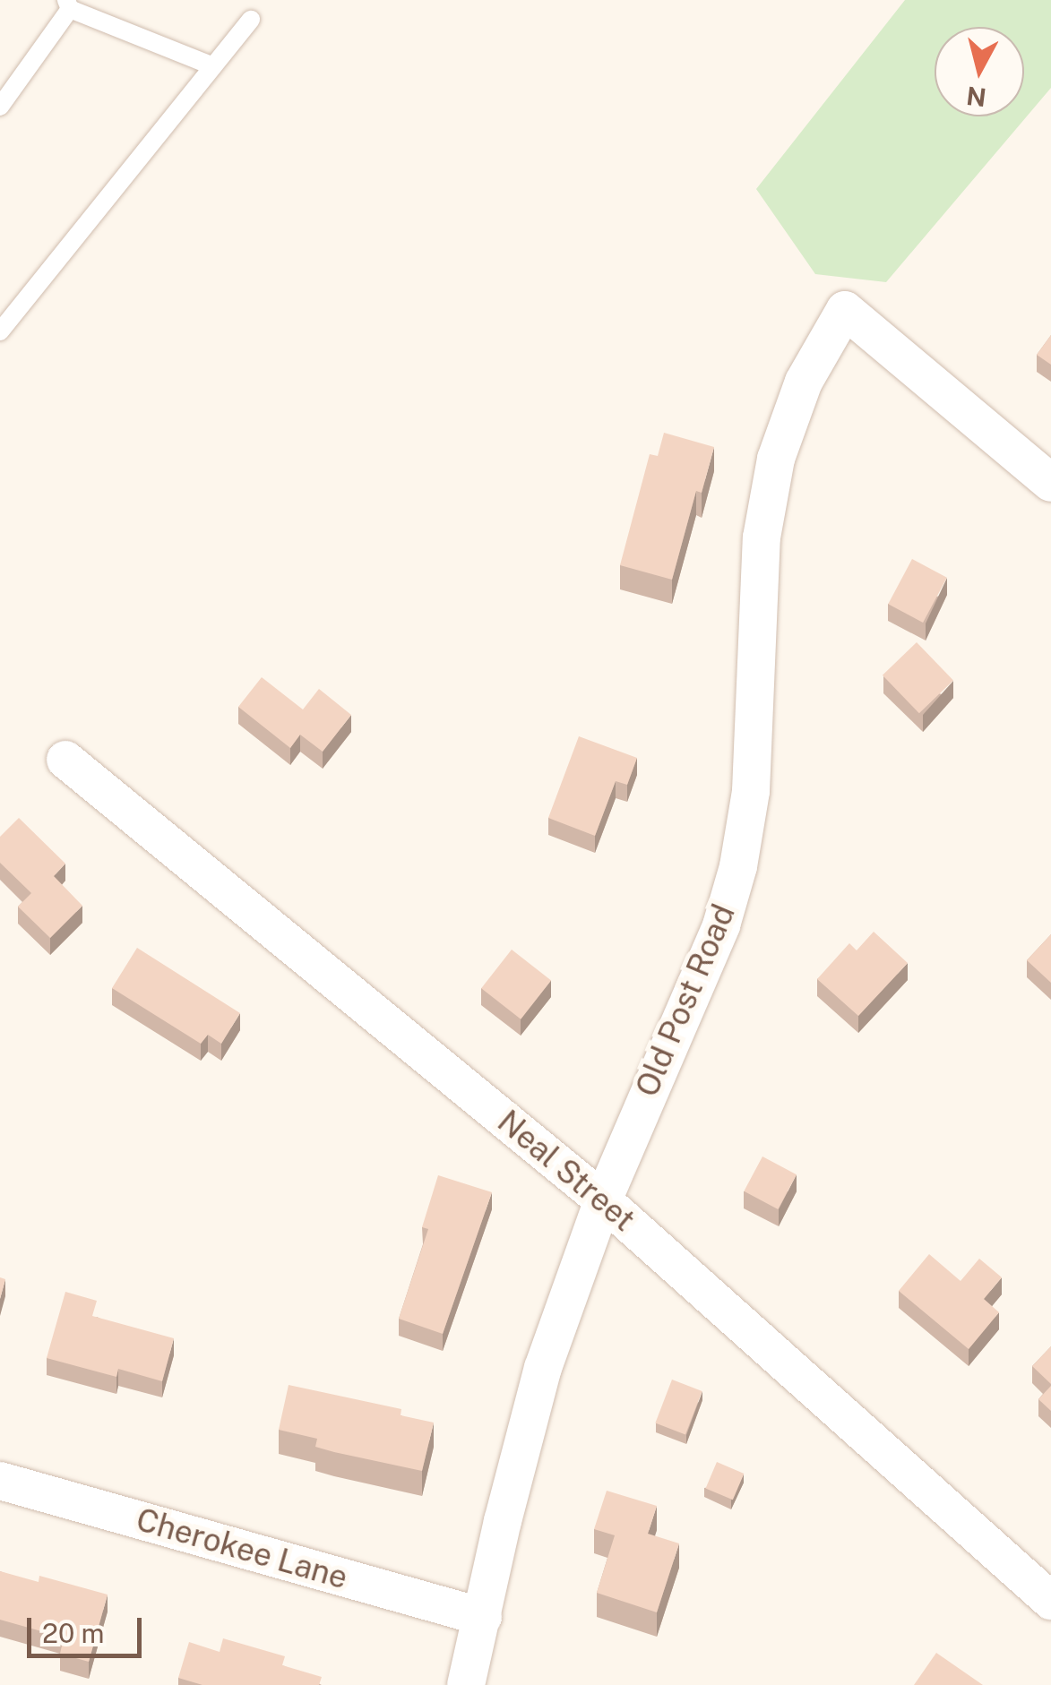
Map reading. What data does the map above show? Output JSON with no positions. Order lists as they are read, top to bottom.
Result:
{
  "streets": {
    "street": ["Old Post Road", "Neal Street", "Cherokee Lane"]
  },
  "crossings": [
    ["Old Post Road", "Neal Street"],
    ["Old Post Road", "Cherokee Lane"]
  ],
  "scale_bar": "20 m",
  "north": "bottom"
}
